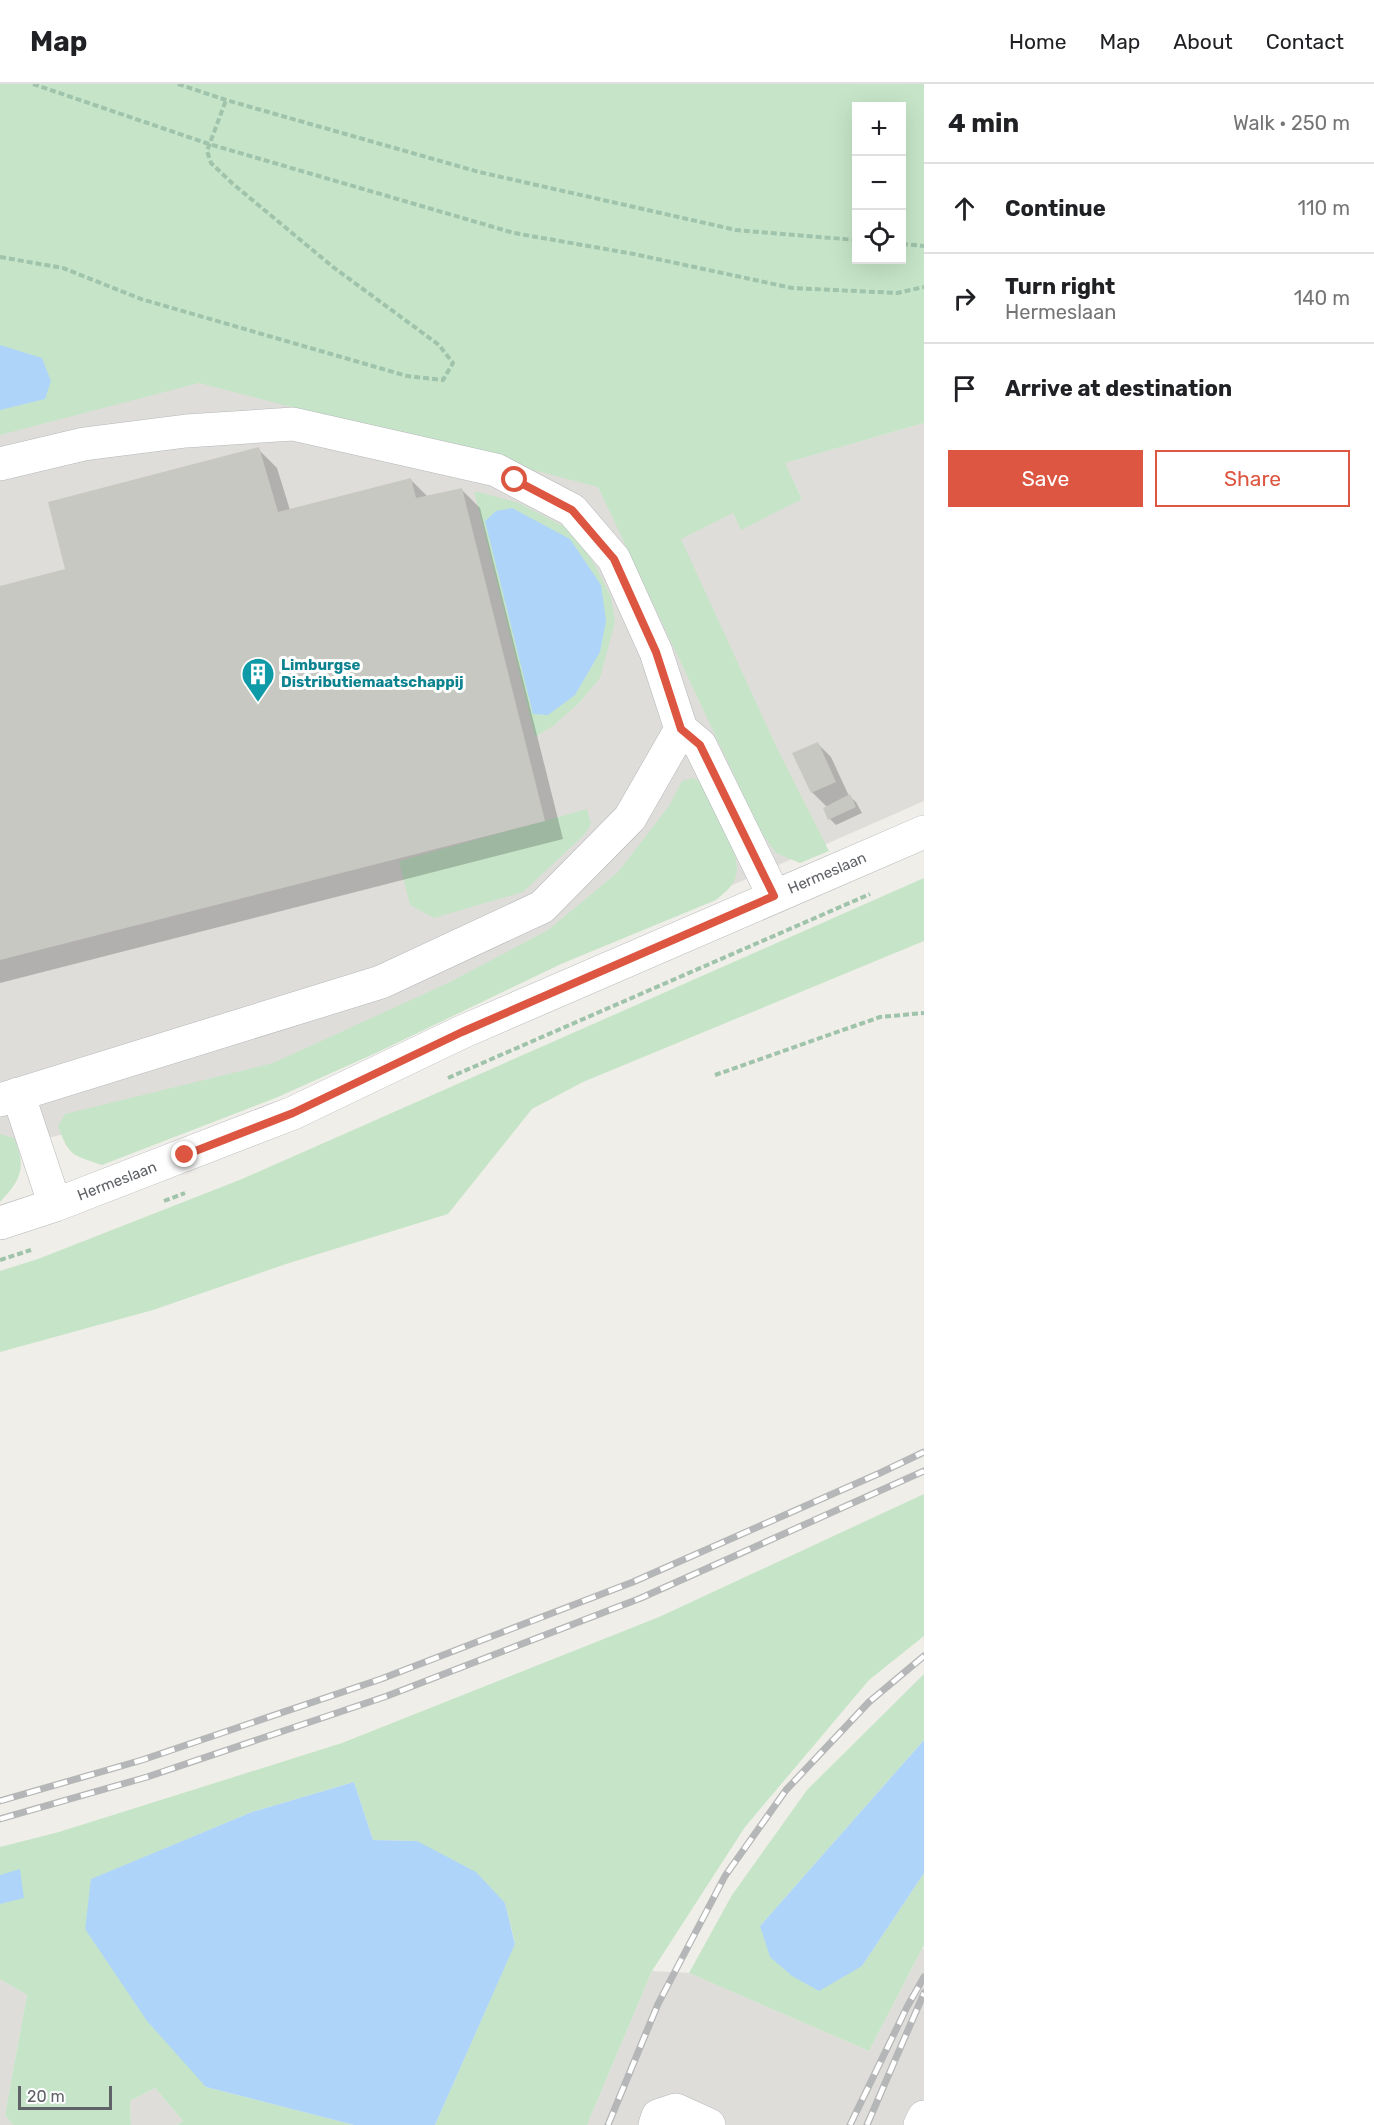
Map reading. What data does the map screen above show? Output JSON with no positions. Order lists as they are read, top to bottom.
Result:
{
  "streets": {
    "street": ["Hermeslaan"]
  },
  "places": {
    "building": ["Limburgse Distributiemaatschappij"]
  },
  "scale_bar": "20 m",
  "page": {
    "header": "Map",
    "nav": [
      "Home",
      "Map",
      "About",
      "Contact"
    ],
    "heading": ["4 min", "Walk · 250 m"],
    "map_buttons": ["+", "−"],
    "list": [
      ["Continue", "110 m"],
      ["Turn right", "Hermeslaan", "140 m"],
      "Arrive at destination"
    ],
    "buttons": ["Save", "Share"],
    "scale": "20 m"
  }
}
